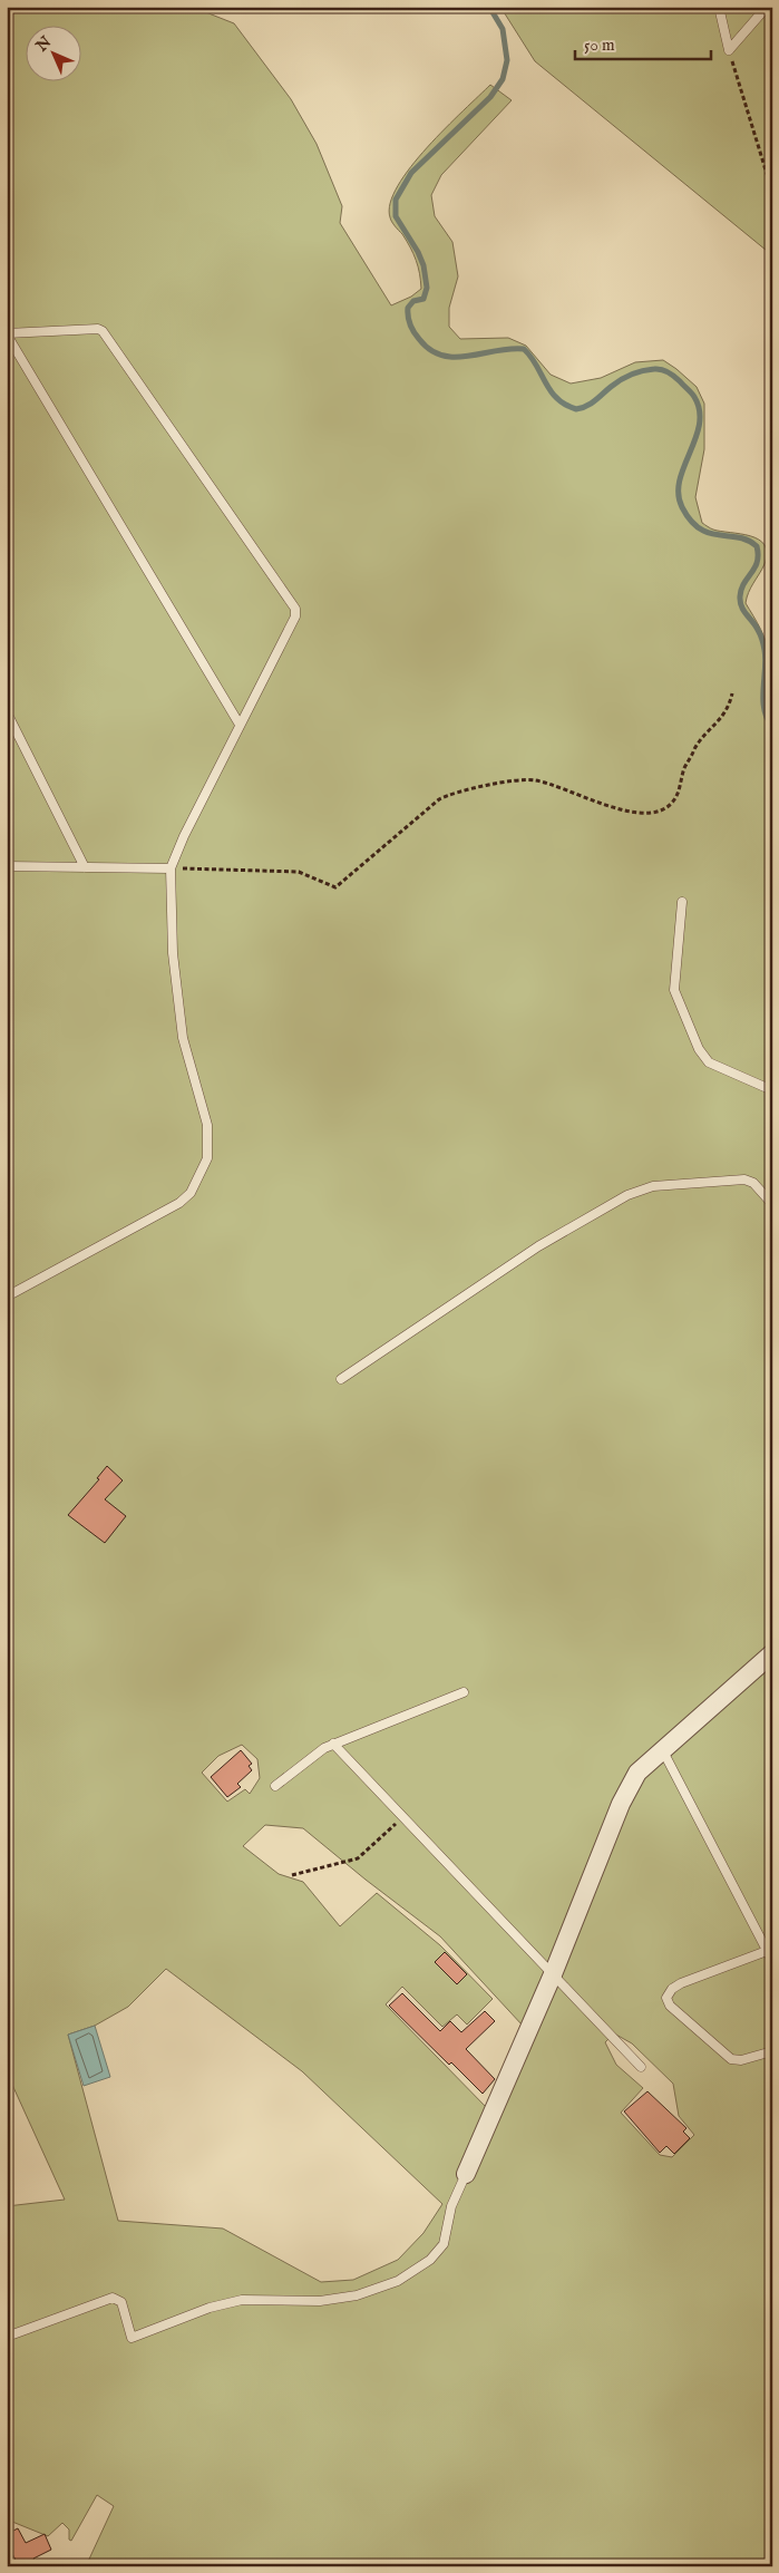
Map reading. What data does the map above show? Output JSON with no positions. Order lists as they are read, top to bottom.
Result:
{
  "scale_bar": "50 m",
  "north": "top left"
}
